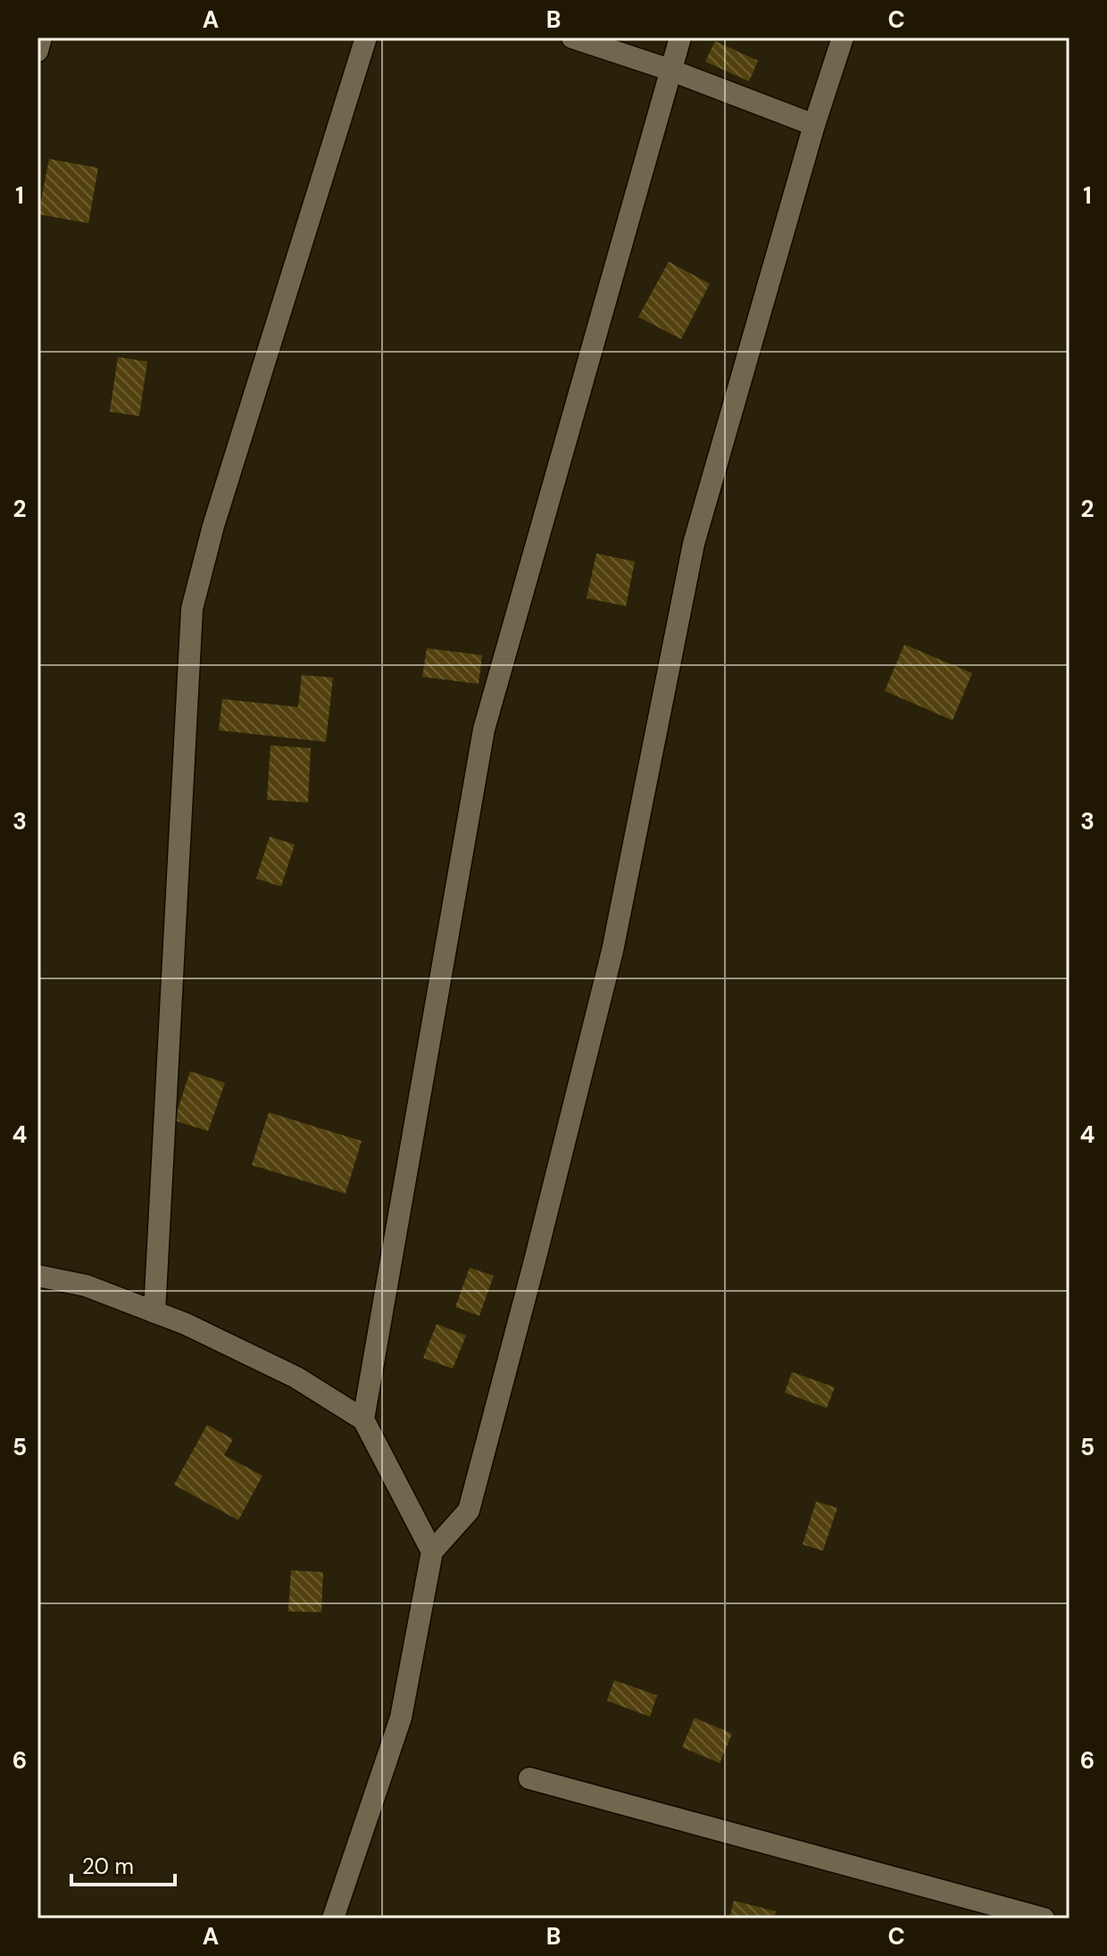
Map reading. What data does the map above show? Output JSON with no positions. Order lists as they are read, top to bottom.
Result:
{
  "scale_bar": "20 m",
  "grid": {
    "columns": ["A", "B", "C"],
    "rows": [
      "1",
      "2",
      "3",
      "4",
      "5",
      "6"
    ]
  }
}
